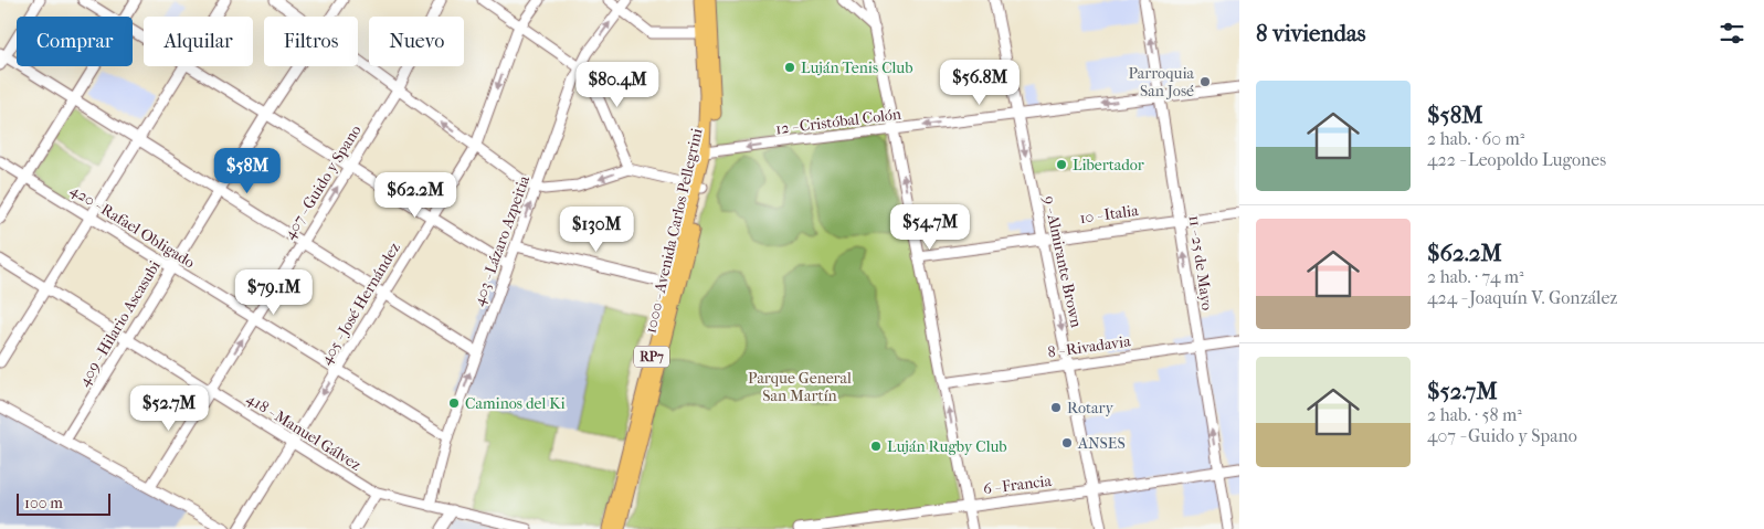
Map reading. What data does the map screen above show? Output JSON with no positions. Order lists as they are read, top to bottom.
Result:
{
  "streets": {
    "main road": ["1000 - Avenida Carlos Pellegrini", "RP7"],
    "street": [
      "12 - Cristóbal Colón",
      "407 - Guido y Spano",
      "10 - Italia",
      "420 - Rafael Obligado",
      "403 - Lázaro Azpeitia",
      "9 - Almirante Brown",
      "11 - 25 de Mayo",
      "405 - José Hernández",
      "409 - Hilario Ascasubi",
      "8 - Rivadavia",
      "418 - Manuel Gálvez",
      "6 - Francia"
    ]
  },
  "crossings": [
    ["12 - Cristóbal Colón", "1000 - Avenida Carlos Pellegrini"],
    ["12 - Cristóbal Colón", "9 - Almirante Brown"],
    ["12 - Cristóbal Colón", "11 - 25 de Mayo"],
    ["407 - Guido y Spano", "420 - Rafael Obligado"],
    ["407 - Guido y Spano", "418 - Manuel Gálvez"],
    ["10 - Italia", "9 - Almirante Brown"],
    ["10 - Italia", "11 - 25 de Mayo"],
    ["420 - Rafael Obligado", "403 - Lázaro Azpeitia"],
    ["420 - Rafael Obligado", "405 - José Hernández"],
    ["420 - Rafael Obligado", "409 - Hilario Ascasubi"],
    ["403 - Lázaro Azpeitia", "418 - Manuel Gálvez"],
    ["9 - Almirante Brown", "8 - Rivadavia"],
    ["9 - Almirante Brown", "6 - Francia"],
    ["11 - 25 de Mayo", "8 - Rivadavia"],
    ["11 - 25 de Mayo", "6 - Francia"],
    ["405 - José Hernández", "418 - Manuel Gálvez"],
    ["409 - Hilario Ascasubi", "418 - Manuel Gálvez"]
  ],
  "one_way": [
    "12 - Cristóbal Colón",
    "403 - Lázaro Azpeitia",
    "9 - Almirante Brown",
    "11 - 25 de Mayo",
    "405 - José Hernández"
  ],
  "parks": ["Parque General San Martín"],
  "places": [
    "Luján Tenis Club",
    "Parroquia San José",
    "Libertador",
    "Caminos del Ki",
    "Rotary",
    "ANSES",
    "Luján Rugby Club"
  ],
  "scale_bar": "100 m",
  "page": {
    "heading": "8 viviendas",
    "chip": [
      "Comprar",
      "Alquilar",
      "Filtros",
      "Nuevo"
    ],
    "price": [
      "$56.8M",
      "$80.4M",
      "$58M",
      "$62.2M",
      "$54.7M",
      "$130M",
      "$79.1M",
      "$52.7M"
    ],
    "list": [
      {
        "name": "$58M",
        "note": "2 hab. · 60 m² · 422 - Leopoldo Lugones"
      },
      {
        "name": "$62.2M",
        "note": "2 hab. · 74 m² · 424 - Joaquín V. González"
      },
      {
        "name": "$52.7M",
        "note": "2 hab. · 58 m² · 407 - Guido y Spano"
      }
    ],
    "scale": "100 m"
  }
}
